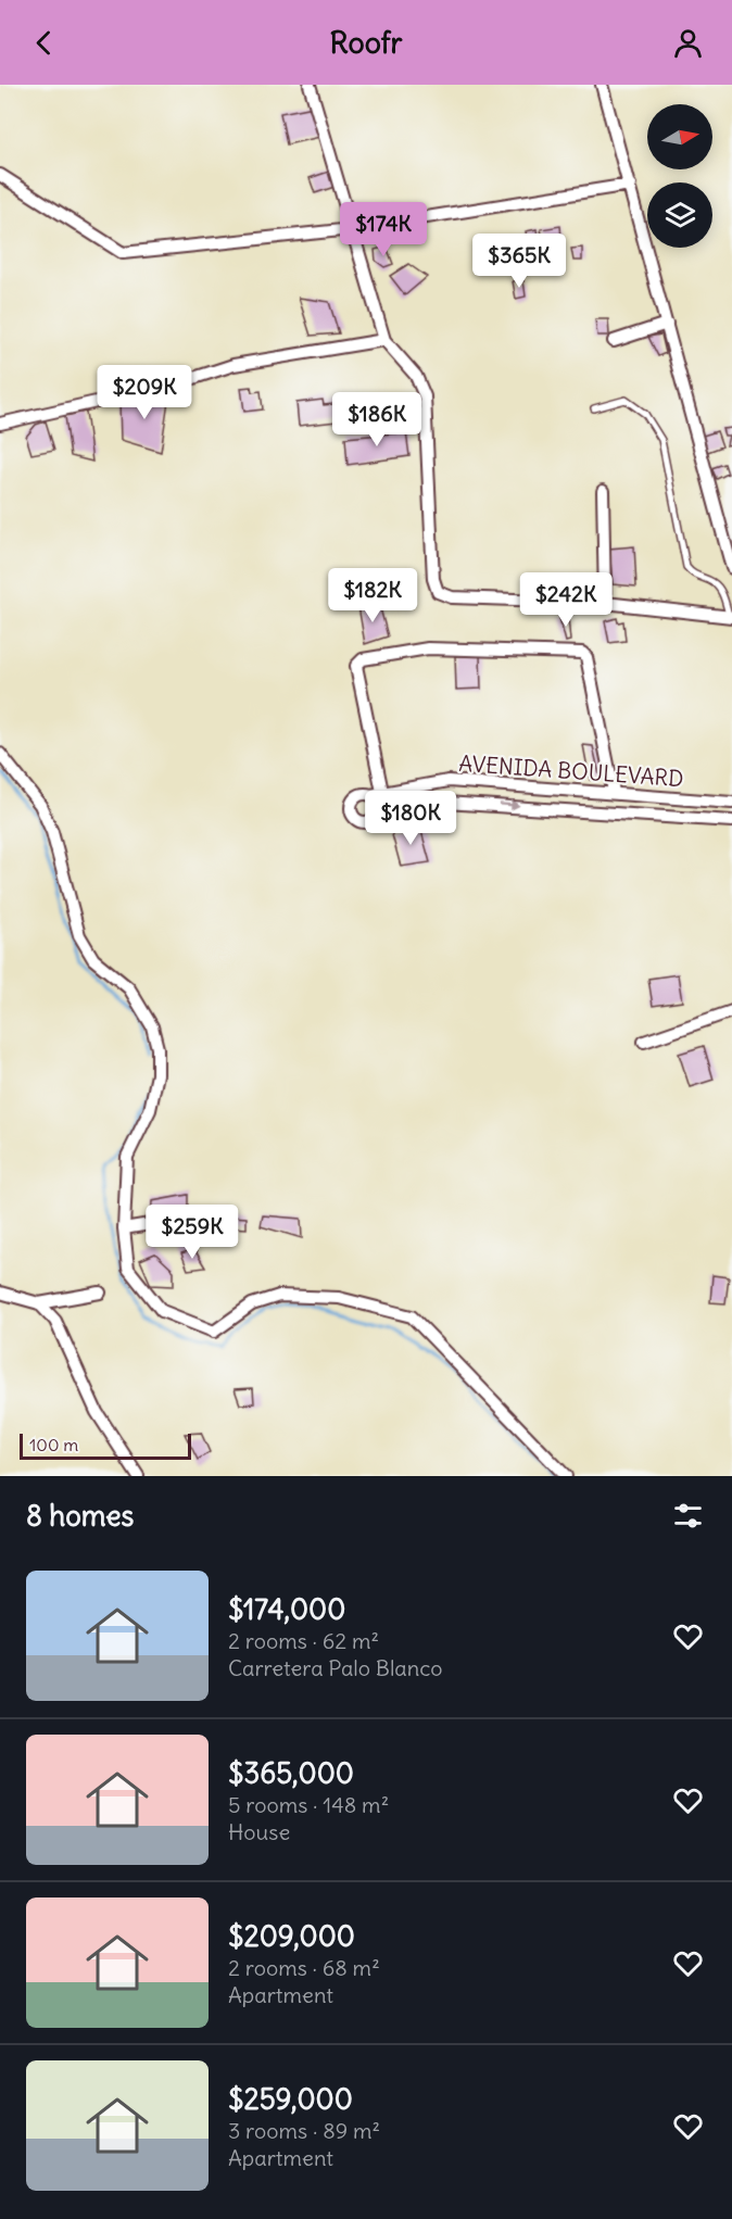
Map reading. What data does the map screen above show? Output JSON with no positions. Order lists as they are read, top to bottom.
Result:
{
  "streets": {
    "street": ["AVENIDA BOULEVARD"]
  },
  "scale_bar": "100 m",
  "north": "right",
  "page": {
    "header": "Roofr",
    "price": [
      "$174K",
      "$365K",
      "$209K",
      "$186K",
      "$182K",
      "$242K",
      "$180K",
      "$259K"
    ],
    "scale": "100 m",
    "heading": "8 homes",
    "list": [
      {
        "name": "$174,000",
        "note": "2 rooms · 62 m² · Carretera Palo Blanco"
      },
      {
        "name": "$365,000",
        "note": "5 rooms · 148 m² · House"
      },
      {
        "name": "$209,000",
        "note": "2 rooms · 68 m² · Apartment"
      },
      {
        "name": "$259,000",
        "note": "3 rooms · 89 m² · Apartment"
      }
    ]
  }
}
